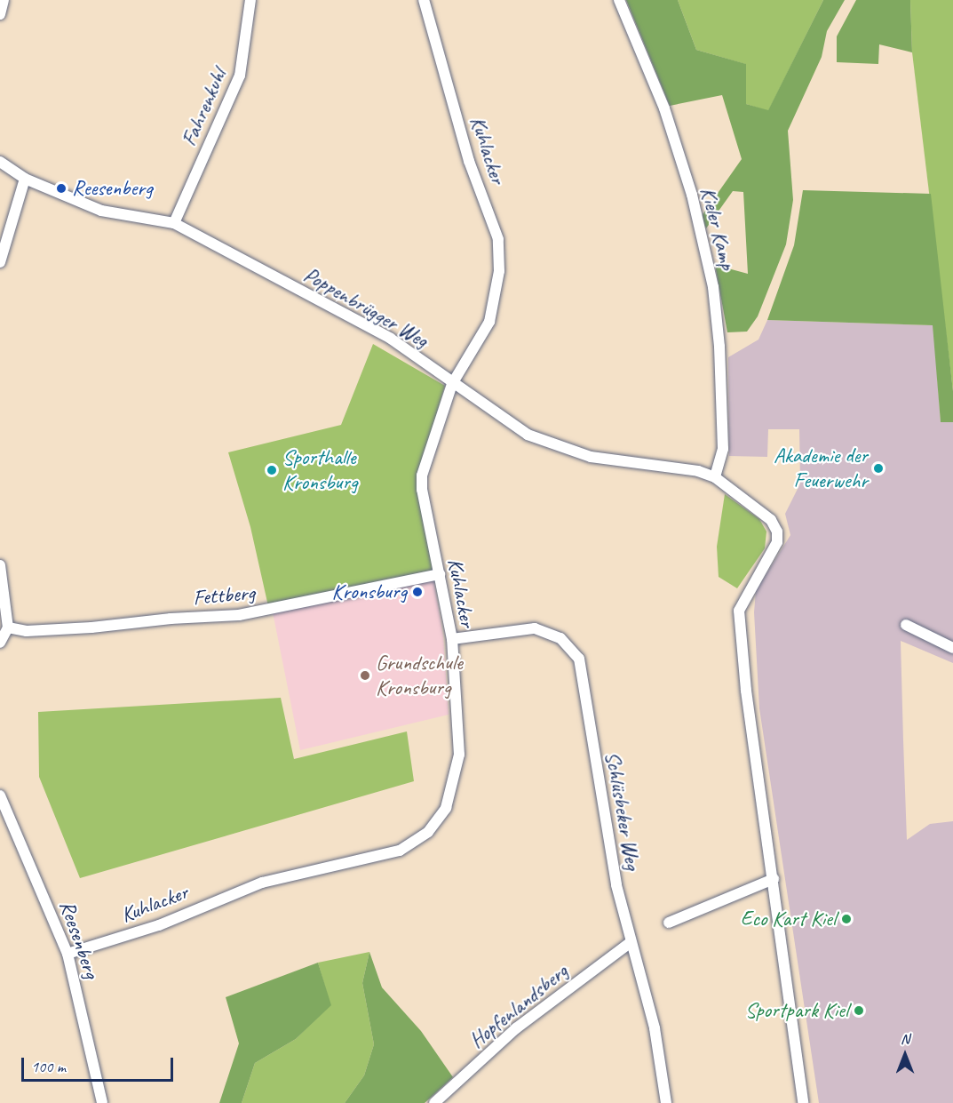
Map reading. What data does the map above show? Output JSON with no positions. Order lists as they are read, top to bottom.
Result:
{
  "streets": {
    "street": [
      "Fahrenkuhl",
      "Kuhlacker",
      "Kieler Kamp",
      "Poppenbrügger Weg",
      "Fettberg",
      "Schlüsbeker Weg",
      "Reesenberg",
      "Hopfenlandsberg"
    ]
  },
  "crossings": [
    ["Fahrenkuhl", "Poppenbrügger Weg"],
    ["Kuhlacker", "Poppenbrügger Weg"],
    ["Kuhlacker", "Fettberg"],
    ["Kuhlacker", "Schlüsbeker Weg"],
    ["Kuhlacker", "Reesenberg"],
    ["Kieler Kamp", "Poppenbrügger Weg"],
    ["Schlüsbeker Weg", "Hopfenlandsberg"]
  ],
  "places": [
    "Reesenberg",
    "Akademie der Feuerwehr",
    "Sporthalle Kronsburg",
    "Kronsburg",
    "Grundschule Kronsburg",
    "Eco Kart Kiel",
    "Sportpark Kiel"
  ],
  "scale_bar": "100 m",
  "north": "top"
}
